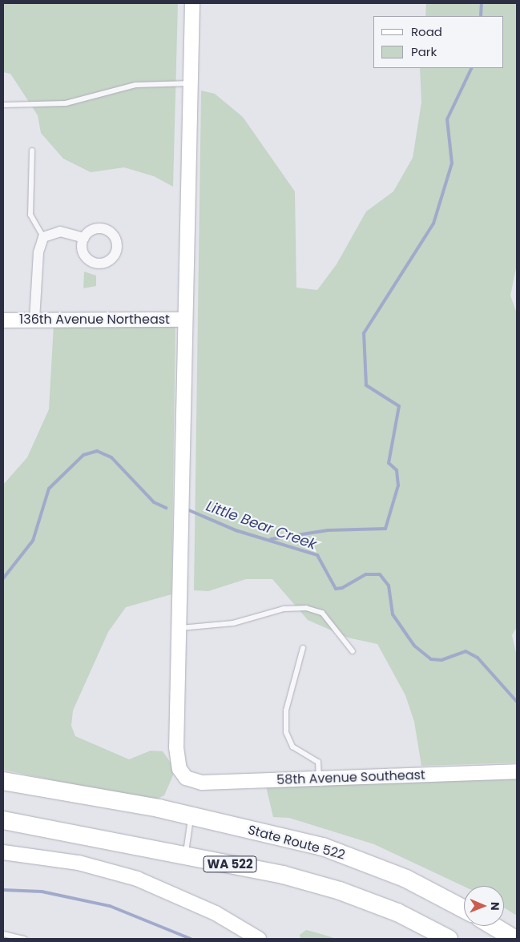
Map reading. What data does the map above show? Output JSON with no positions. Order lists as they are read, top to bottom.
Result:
{
  "streets": {
    "highway": ["State Route 522", "WA 522"],
    "street": ["136th Avenue Northeast", "58th Avenue Southeast"]
  },
  "water": ["Little Bear Creek"],
  "legend": ["Road", "Park"],
  "north": "right"
}
